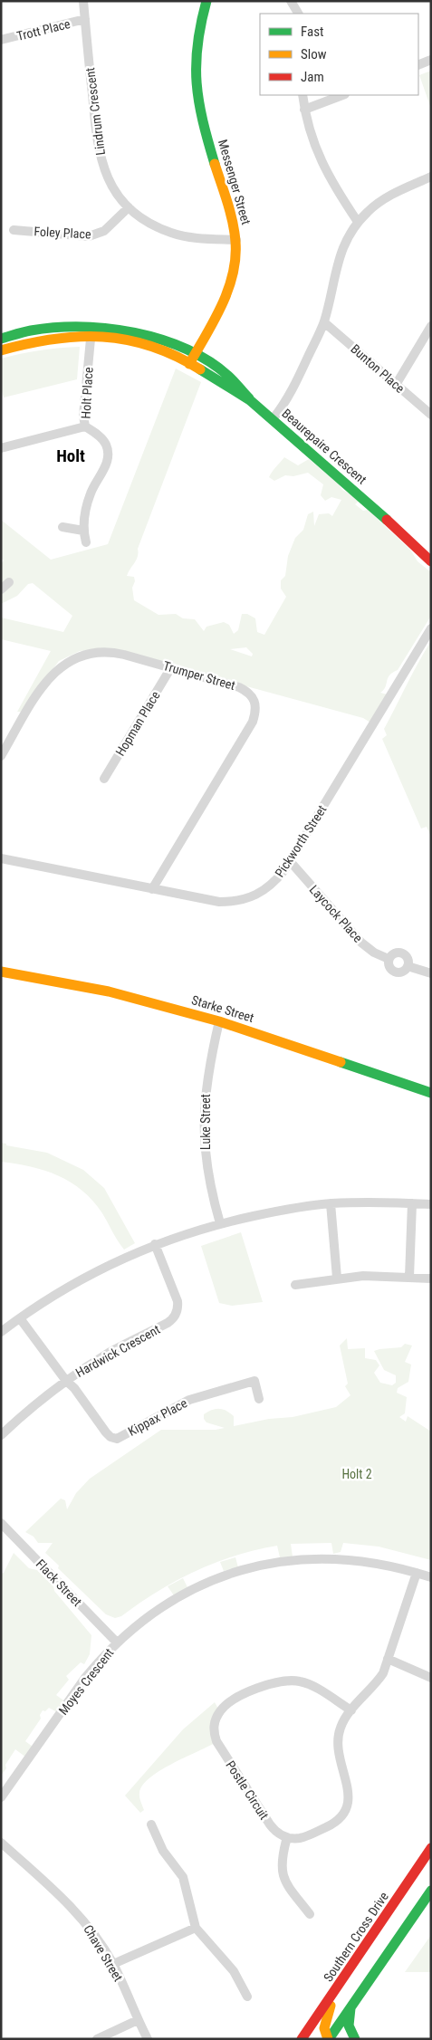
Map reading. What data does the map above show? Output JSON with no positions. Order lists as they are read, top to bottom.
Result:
{
  "streets": {
    "street": [
      "Trott Place",
      "Lindrum Crescent",
      "Messenger Street",
      "Foley Place",
      "Bunton Place",
      "Holt Place",
      "Beaurepaire Crescent",
      "Trumper Street",
      "Hopman Place",
      "Pickworth Street",
      "Laycock Place",
      "Starke Street",
      "Luke Street",
      "Hardwick Crescent",
      "Kippax Place",
      "Flack Street",
      "Moyes Crescent",
      "Postle Circuit",
      "Southern Cross Drive",
      "Chave Street"
    ]
  },
  "crossings": [
    ["Trott Place", "Lindrum Crescent"],
    ["Lindrum Crescent", "Messenger Street"],
    ["Lindrum Crescent", "Foley Place"],
    ["Messenger Street", "Beaurepaire Crescent"],
    ["Holt Place", "Beaurepaire Crescent"],
    ["Trumper Street", "Hopman Place"],
    ["Trumper Street", "Pickworth Street"],
    ["Pickworth Street", "Laycock Place"],
    ["Starke Street", "Luke Street"],
    ["Hardwick Crescent", "Kippax Place"],
    ["Flack Street", "Moyes Crescent"]
  ],
  "districts": ["Holt"],
  "parks": ["Holt 2"],
  "legend": ["Fast", "Slow", "Jam"]
}
